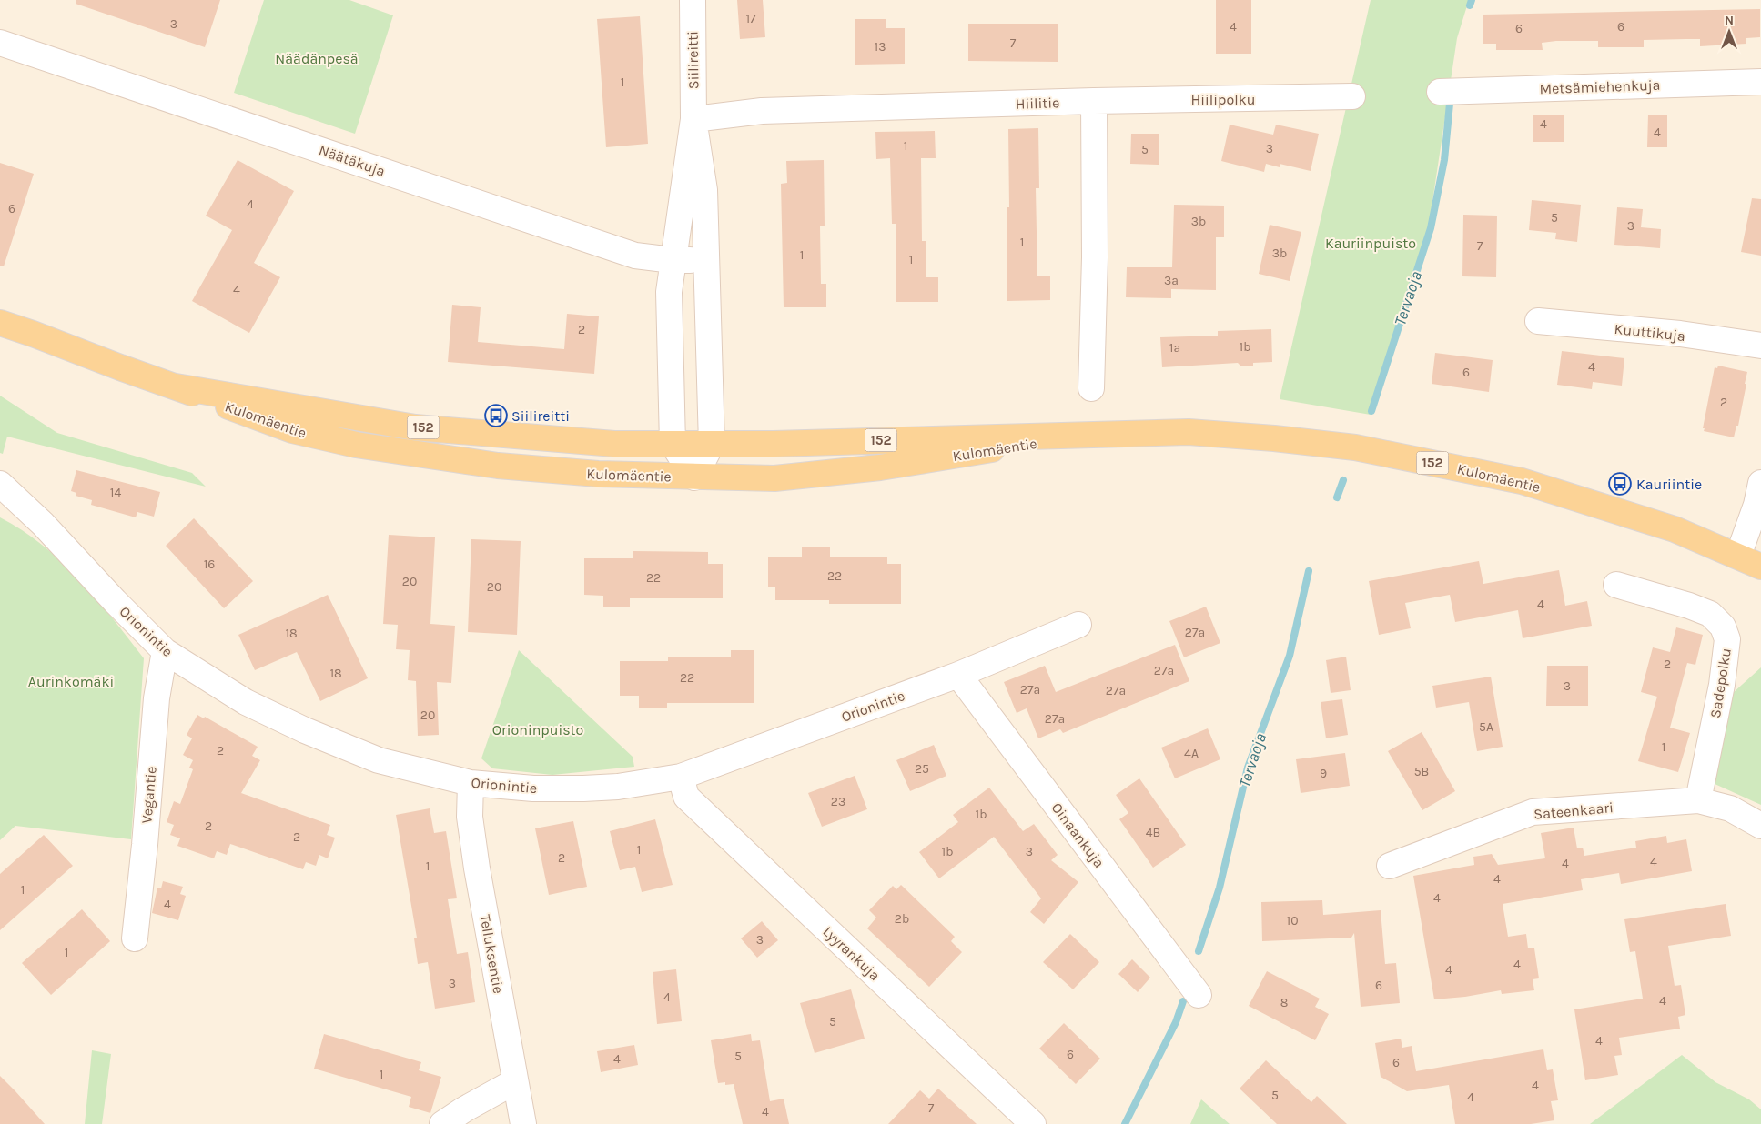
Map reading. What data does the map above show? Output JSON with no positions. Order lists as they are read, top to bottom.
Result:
{
  "streets": {
    "main road": ["Kulomäentie", "152"],
    "street": [
      "Siilireitti",
      "Metsämiehenkuja",
      "Hiilipolku",
      "Hiilitie",
      "Näätäkuja",
      "Kuuttikuja",
      "Orionintie",
      "Sadepolku",
      "Vegantie",
      "Sateenkaari",
      "Oinaankuja",
      "Lyyrankuja",
      "Telluksentie"
    ]
  },
  "crossings": [
    ["Siilireitti", "Hiilitie"],
    ["Siilireitti", "Näätäkuja"],
    ["Siilireitti", "Kulomäentie"],
    ["Hiilipolku", "Hiilitie"],
    ["Orionintie", "Vegantie"],
    ["Orionintie", "Oinaankuja"],
    ["Orionintie", "Lyyrankuja"],
    ["Orionintie", "Telluksentie"],
    ["Sadepolku", "Sateenkaari"]
  ],
  "water": ["Tervaoja"],
  "parks": [
    "Näädänpesä",
    "Kauriinpuisto",
    "Aurinkomäki",
    "Orioninpuisto"
  ],
  "places": {
    "bus stop": ["Siilireitti", "Kauriintie"]
  },
  "house_numbers": [
    "17",
    "3",
    "4",
    "6",
    "6",
    "7",
    "13",
    "1",
    "4",
    "4",
    "1",
    "3",
    "5",
    "4",
    "6",
    "5",
    "3b",
    "3",
    "1",
    "7",
    "3b",
    "1",
    "1",
    "3a",
    "4",
    "2",
    "1b",
    "1a",
    "4",
    "6",
    "2",
    "14",
    "16",
    "22",
    "22",
    "20",
    "20",
    "4",
    "27a",
    "18",
    "2",
    "27a",
    "18",
    "22",
    "3",
    "27a",
    "27a",
    "20",
    "27a",
    "5A",
    "1",
    "2",
    "4A",
    "25",
    "5B",
    "9",
    "23",
    "1b",
    "2",
    "4B",
    "2",
    "1",
    "1b",
    "3",
    "2",
    "4",
    "4",
    "1",
    "4",
    "1",
    "4",
    "4",
    "2b",
    "10",
    "3",
    "1",
    "4",
    "4",
    "3",
    "6",
    "4",
    "4",
    "8",
    "5",
    "4",
    "6",
    "5",
    "4",
    "6",
    "1",
    "4",
    "5",
    "4",
    "7",
    "4"
  ],
  "north": "top"
}
